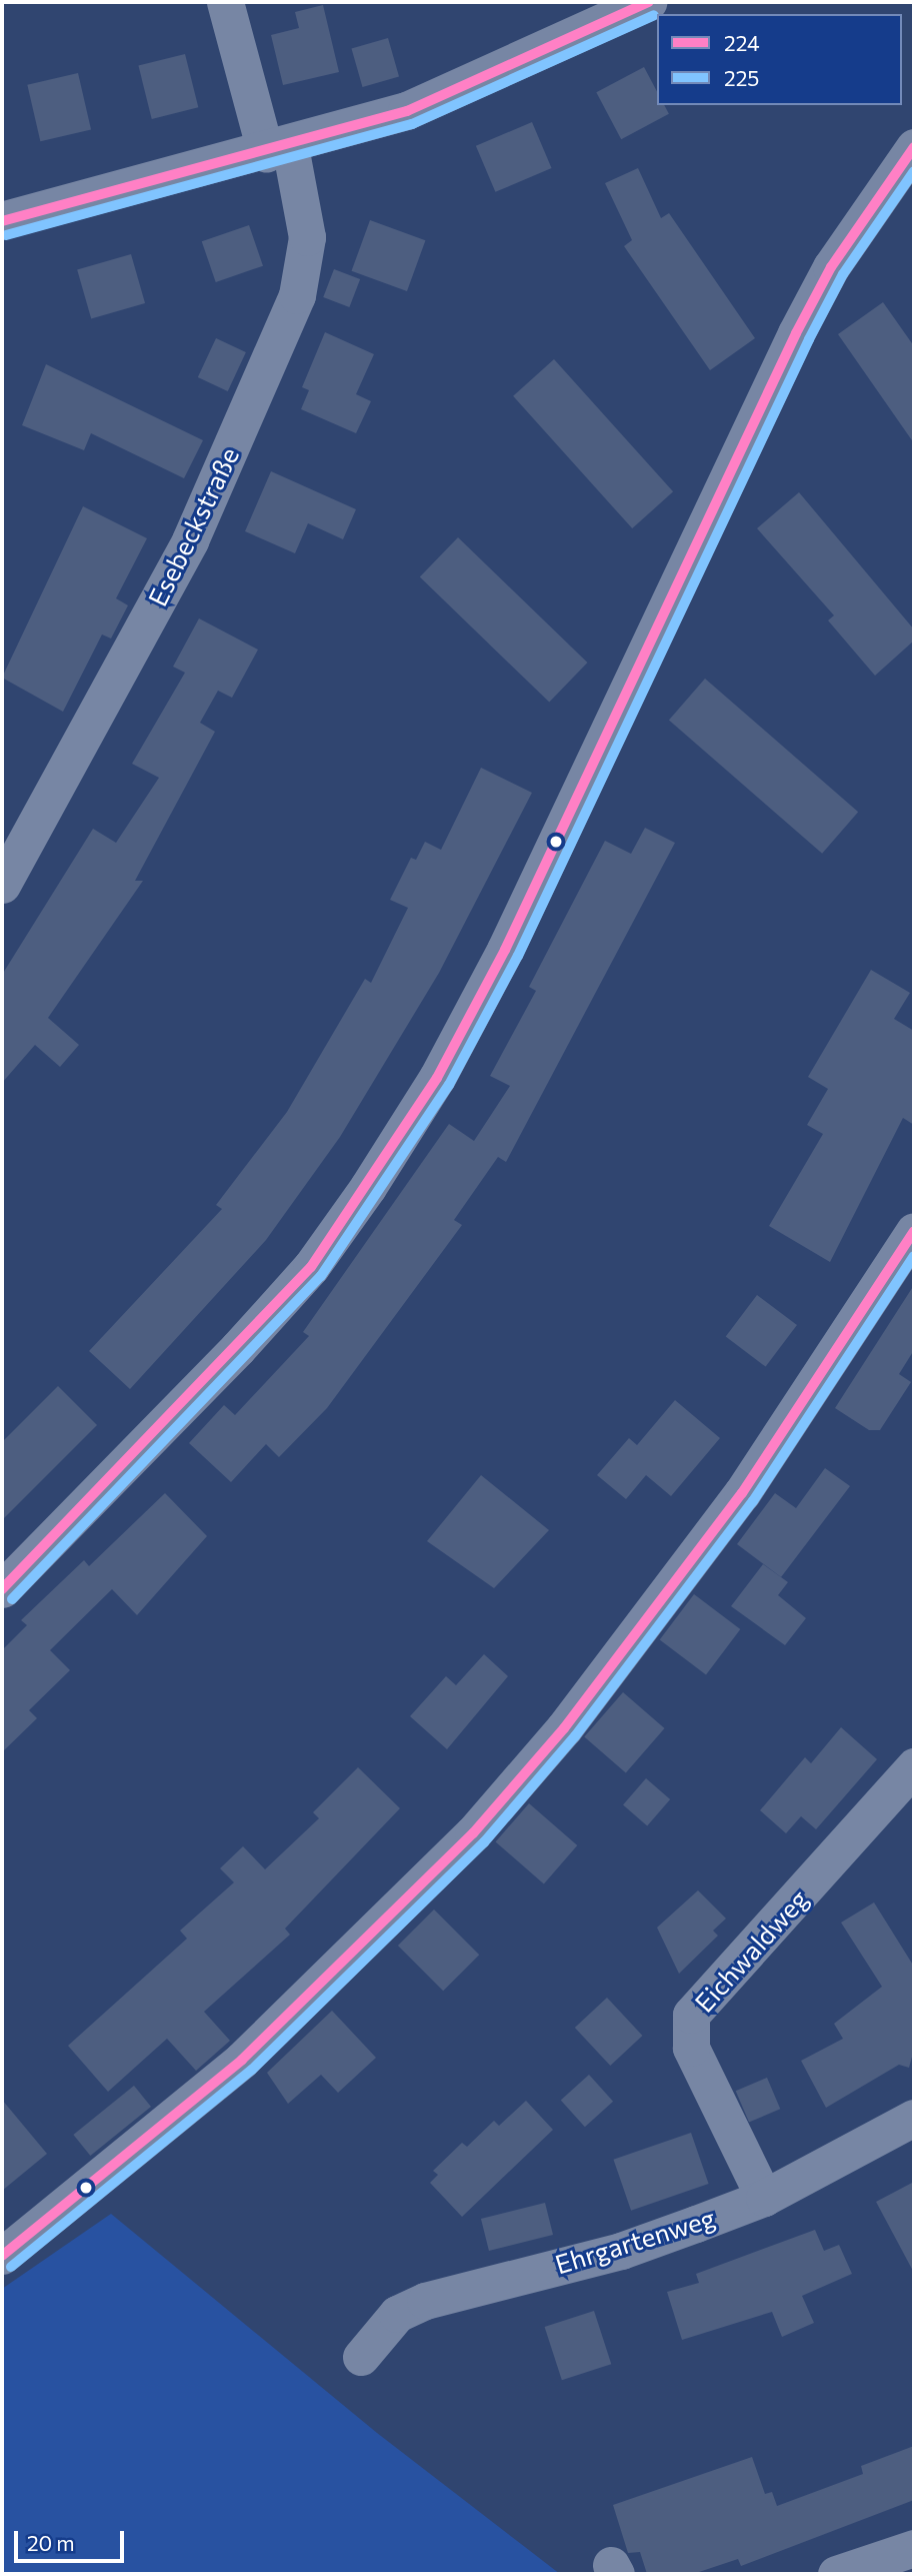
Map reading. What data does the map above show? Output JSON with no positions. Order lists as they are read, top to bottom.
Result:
{
  "streets": {
    "street": ["Esebeckstraße", "Eichwaldweg", "Ehrgartenweg"]
  },
  "crossings": [
    ["Eichwaldweg", "Ehrgartenweg"]
  ],
  "lines": ["transit line 224", "transit line 225"],
  "legend": ["224", "225"],
  "scale_bar": "20 m"
}
